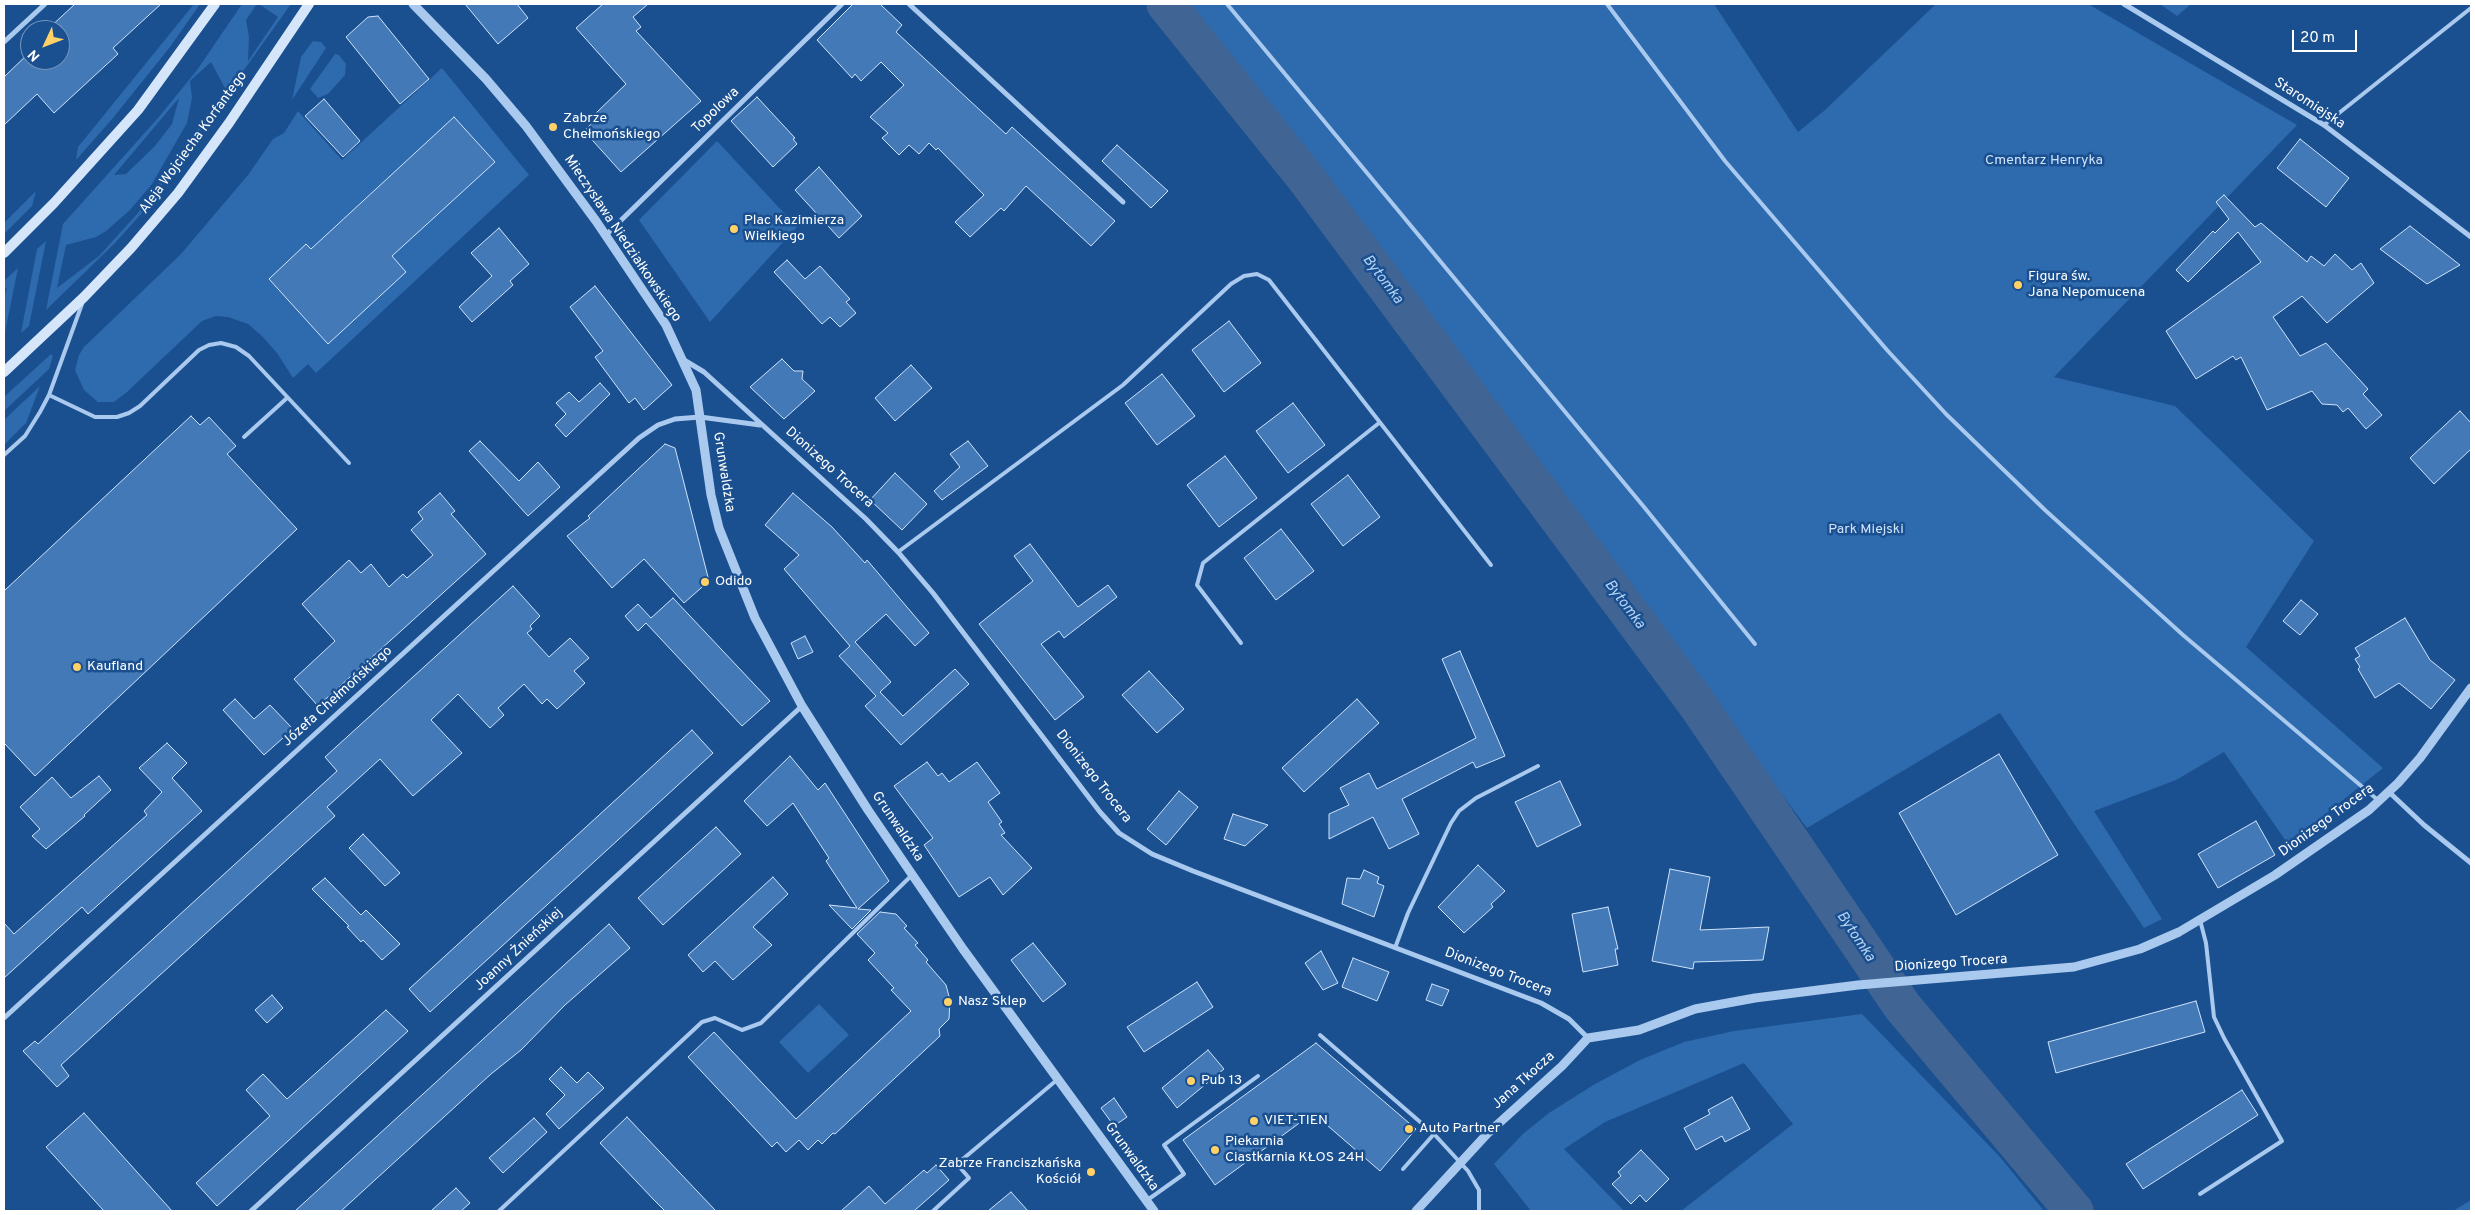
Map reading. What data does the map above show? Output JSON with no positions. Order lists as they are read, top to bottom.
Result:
{
  "streets": {
    "main road": ["Aleja Wojciecha Korfantego"],
    "street": [
      "Staromiejska",
      "Topolowa",
      "Mieczysława Niedziałkowskiego",
      "Dionizego Trocera",
      "Grunwaldzka",
      "Józefa Chełmońskiego",
      "Joanny Żnieńskiej",
      "Jana Tkocza"
    ]
  },
  "crossings": [
    ["Topolowa", "Mieczysława Niedziałkowskiego"],
    ["Mieczysława Niedziałkowskiego", "Dionizego Trocera"],
    ["Mieczysława Niedziałkowskiego", "Grunwaldzka"],
    ["Mieczysława Niedziałkowskiego", "Józefa Chełmońskiego"],
    ["Dionizego Trocera", "Jana Tkocza"],
    ["Grunwaldzka", "Józefa Chełmońskiego"],
    ["Grunwaldzka", "Joanny Żnieńskiej"]
  ],
  "water": ["Bytomka"],
  "parks": ["Cmentarz Henryka", "Park Miejski"],
  "places": [
    "Zabrze Chełmońskiego",
    "Plac Kazimierza Wielkiego",
    "Figura św. Jana Nepomucena",
    "Odido",
    "Kaufland",
    "Nasz Sklep",
    "Pub 13",
    "VIET-TIEN",
    "Auto Partner",
    "Piekarnia Ciastkarnia KŁOS 24H",
    "Zabrze Franciszkańska Kościół"
  ],
  "scale_bar": "20 m",
  "north": "bottom left"
}
